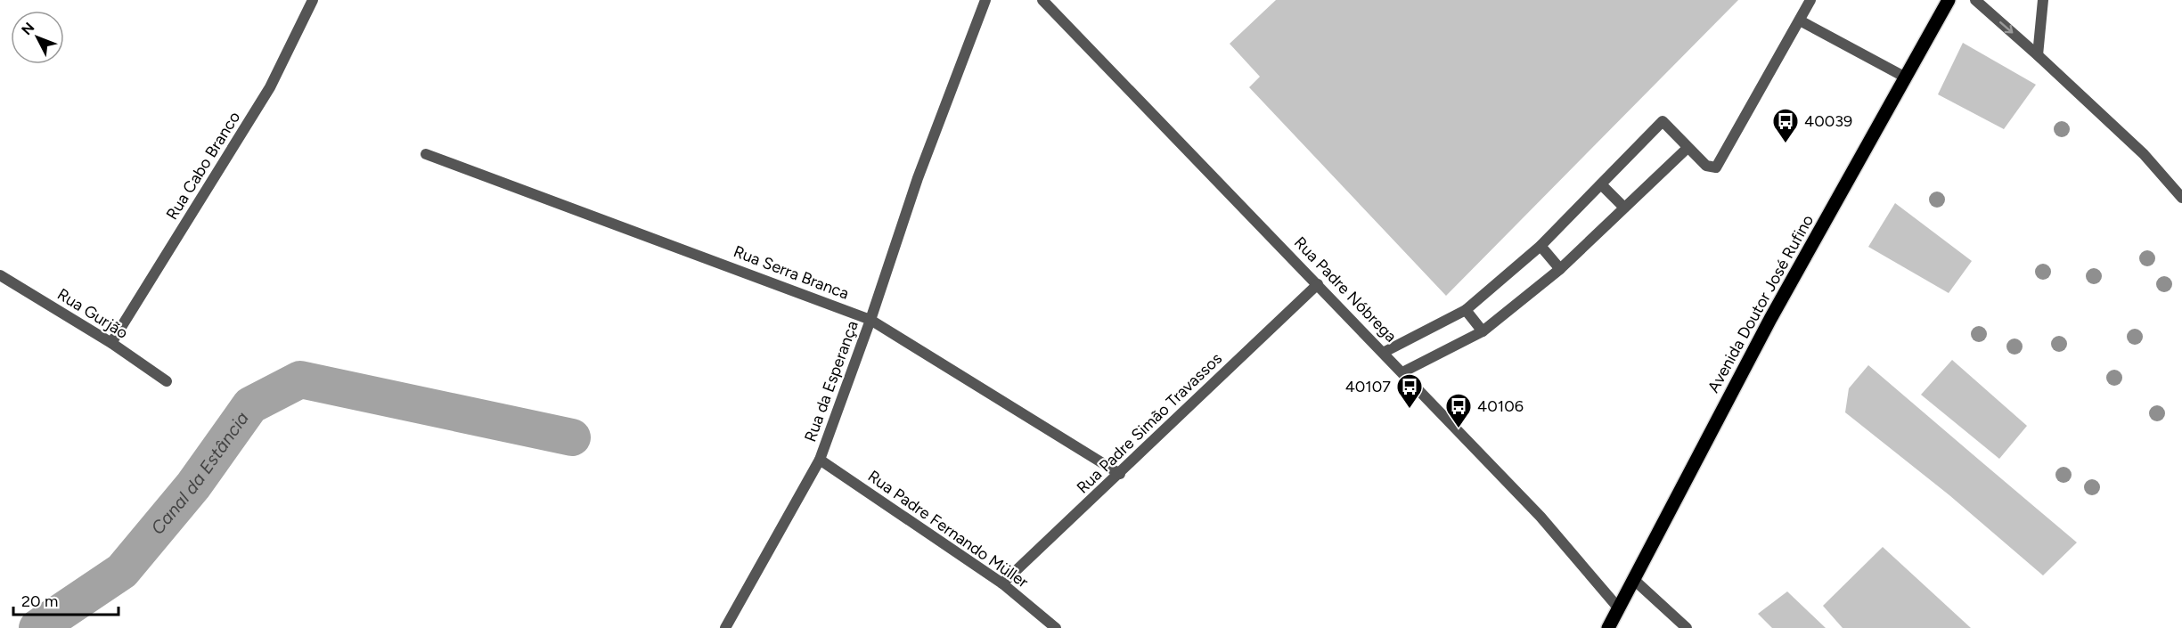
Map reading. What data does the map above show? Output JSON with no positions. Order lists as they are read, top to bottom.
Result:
{
  "streets": {
    "main road": ["Avenida Doutor José Rufino"],
    "street": [
      "Rua Cabo Branco",
      "Rua Serra Branca",
      "Rua Padre Nóbrega",
      "Rua Gurjão",
      "Rua da Esperança",
      "Rua Padre Simão Travassos",
      "Rua Padre Fernando Müller"
    ]
  },
  "crossings": [
    ["Rua Cabo Branco", "Rua Gurjão"],
    ["Rua Serra Branca", "Rua da Esperança"],
    ["Rua Serra Branca", "Rua Padre Simão Travassos"],
    ["Rua Padre Nóbrega", "Avenida Doutor José Rufino"],
    ["Rua Padre Nóbrega", "Rua Padre Simão Travassos"],
    ["Rua da Esperança", "Rua Padre Fernando Müller"],
    ["Rua Padre Simão Travassos", "Rua Padre Fernando Müller"]
  ],
  "water": ["Canal da Estância"],
  "places": {
    "bus stop": ["40039", "40107", "40106"]
  },
  "scale_bar": "20 m",
  "north": "top left"
}
